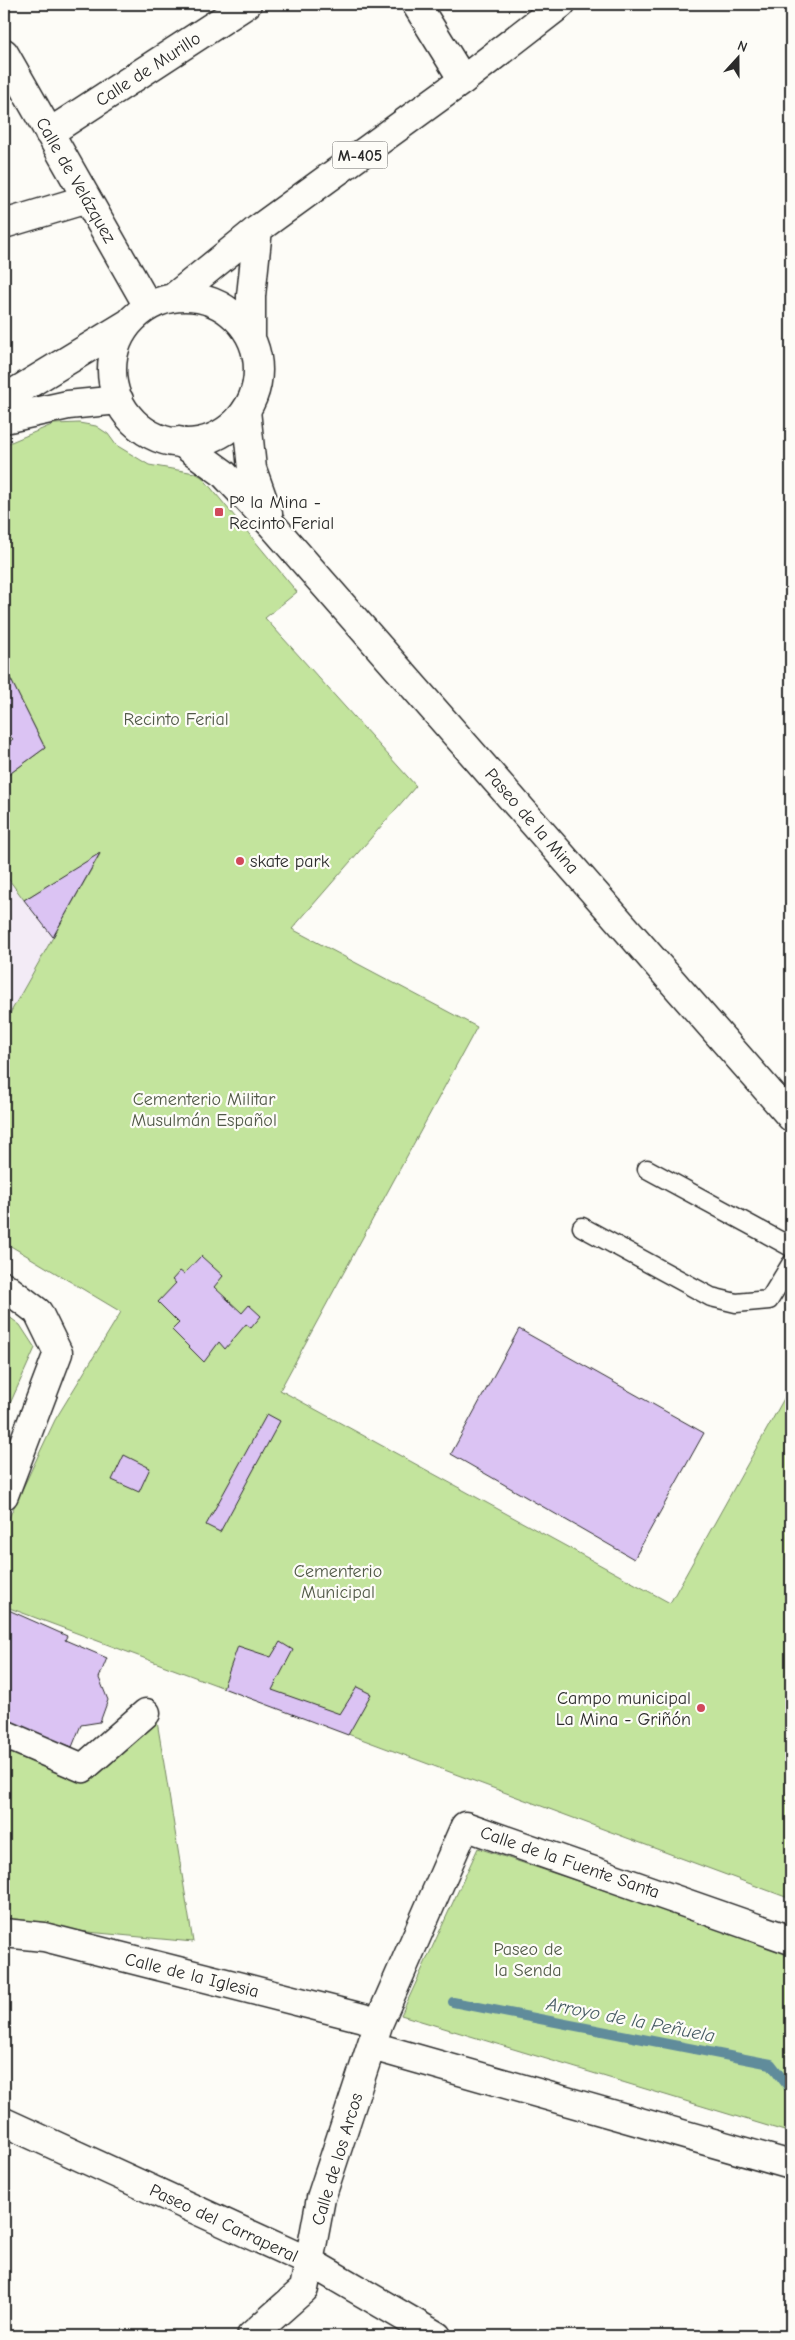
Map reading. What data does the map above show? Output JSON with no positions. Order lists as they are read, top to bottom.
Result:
{
  "streets": {
    "street": [
      "Calle de Murillo",
      "M-405",
      "Calle de Velázquez",
      "Paseo de la Mina",
      "Calle de la Fuente Santa",
      "Calle de la Iglesia",
      "Calle de los Arcos",
      "Paseo del Carraperal"
    ]
  },
  "crossings": [
    ["Calle de Murillo", "Calle de Velázquez"],
    ["M-405", "Calle de Velázquez"],
    ["M-405", "Paseo de la Mina"],
    ["Calle de Velázquez", "Paseo de la Mina"],
    ["Calle de la Fuente Santa", "Calle de la Iglesia"],
    ["Calle de la Fuente Santa", "Calle de los Arcos"],
    ["Calle de la Iglesia", "Calle de los Arcos"],
    ["Calle de los Arcos", "Paseo del Carraperal"]
  ],
  "water": ["Arroyo de la Peñuela"],
  "parks": [
    "Recinto Ferial",
    "Cementerio Militar Musulmán Español",
    "Cementerio Municipal",
    "Paseo de la Senda"
  ],
  "places": {
    "transit": ["Pº la Mina - Recinto Ferial"],
    "other": ["skate park", "Campo municipal La Mina - Griñón"]
  },
  "north": "top"
}
